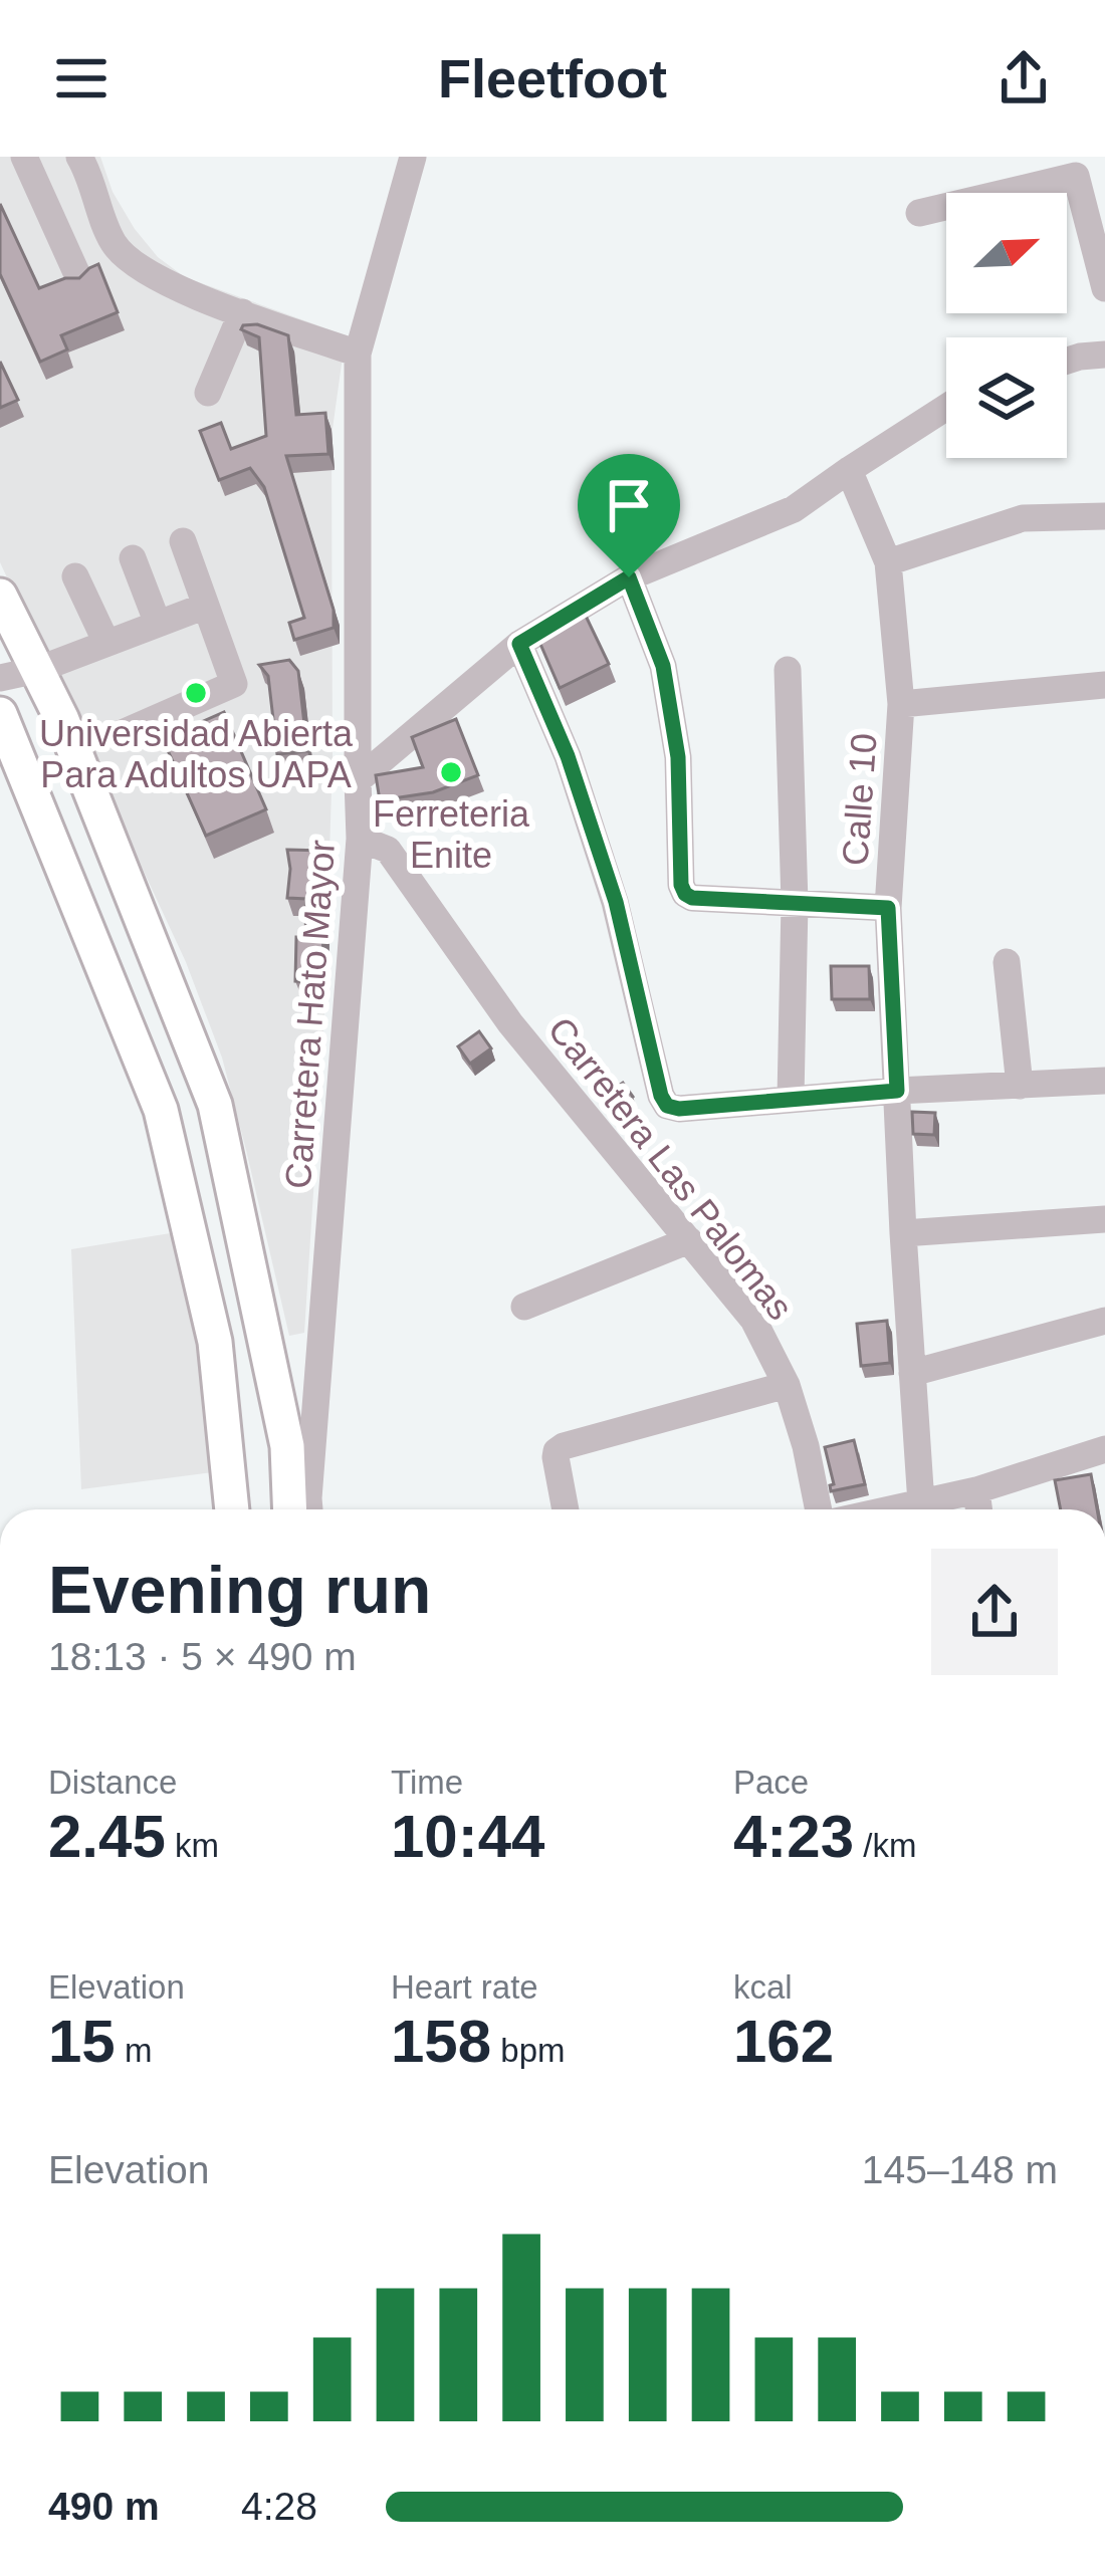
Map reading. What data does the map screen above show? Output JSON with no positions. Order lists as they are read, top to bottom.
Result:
{
  "streets": {
    "street": ["Calle 10", "Carretera Hato Mayor", "Carretera Las Palomas"]
  },
  "crossings": [
    ["Carretera Hato Mayor", "Carretera Las Palomas"]
  ],
  "places": ["Universidad Abierta Para Adultos UAPA", "Ferreteria Enite"],
  "north": "top right",
  "page": {
    "header": "Fleetfoot",
    "heading": ["Evening run", "18:13 · 5 × 490 m"],
    "stats": [
      ["Distance", "2.45 km"],
      ["Time", "10:44"],
      ["Pace", "4:23 /km"],
      ["Elevation", "15 m"],
      ["Heart rate", "158 bpm"],
      ["kcal", "162"]
    ],
    "chart": ["Elevation", "145–148 m"],
    "list": [
      {
        "name": "490 m",
        "note": "4:28"
      }
    ]
  }
}
